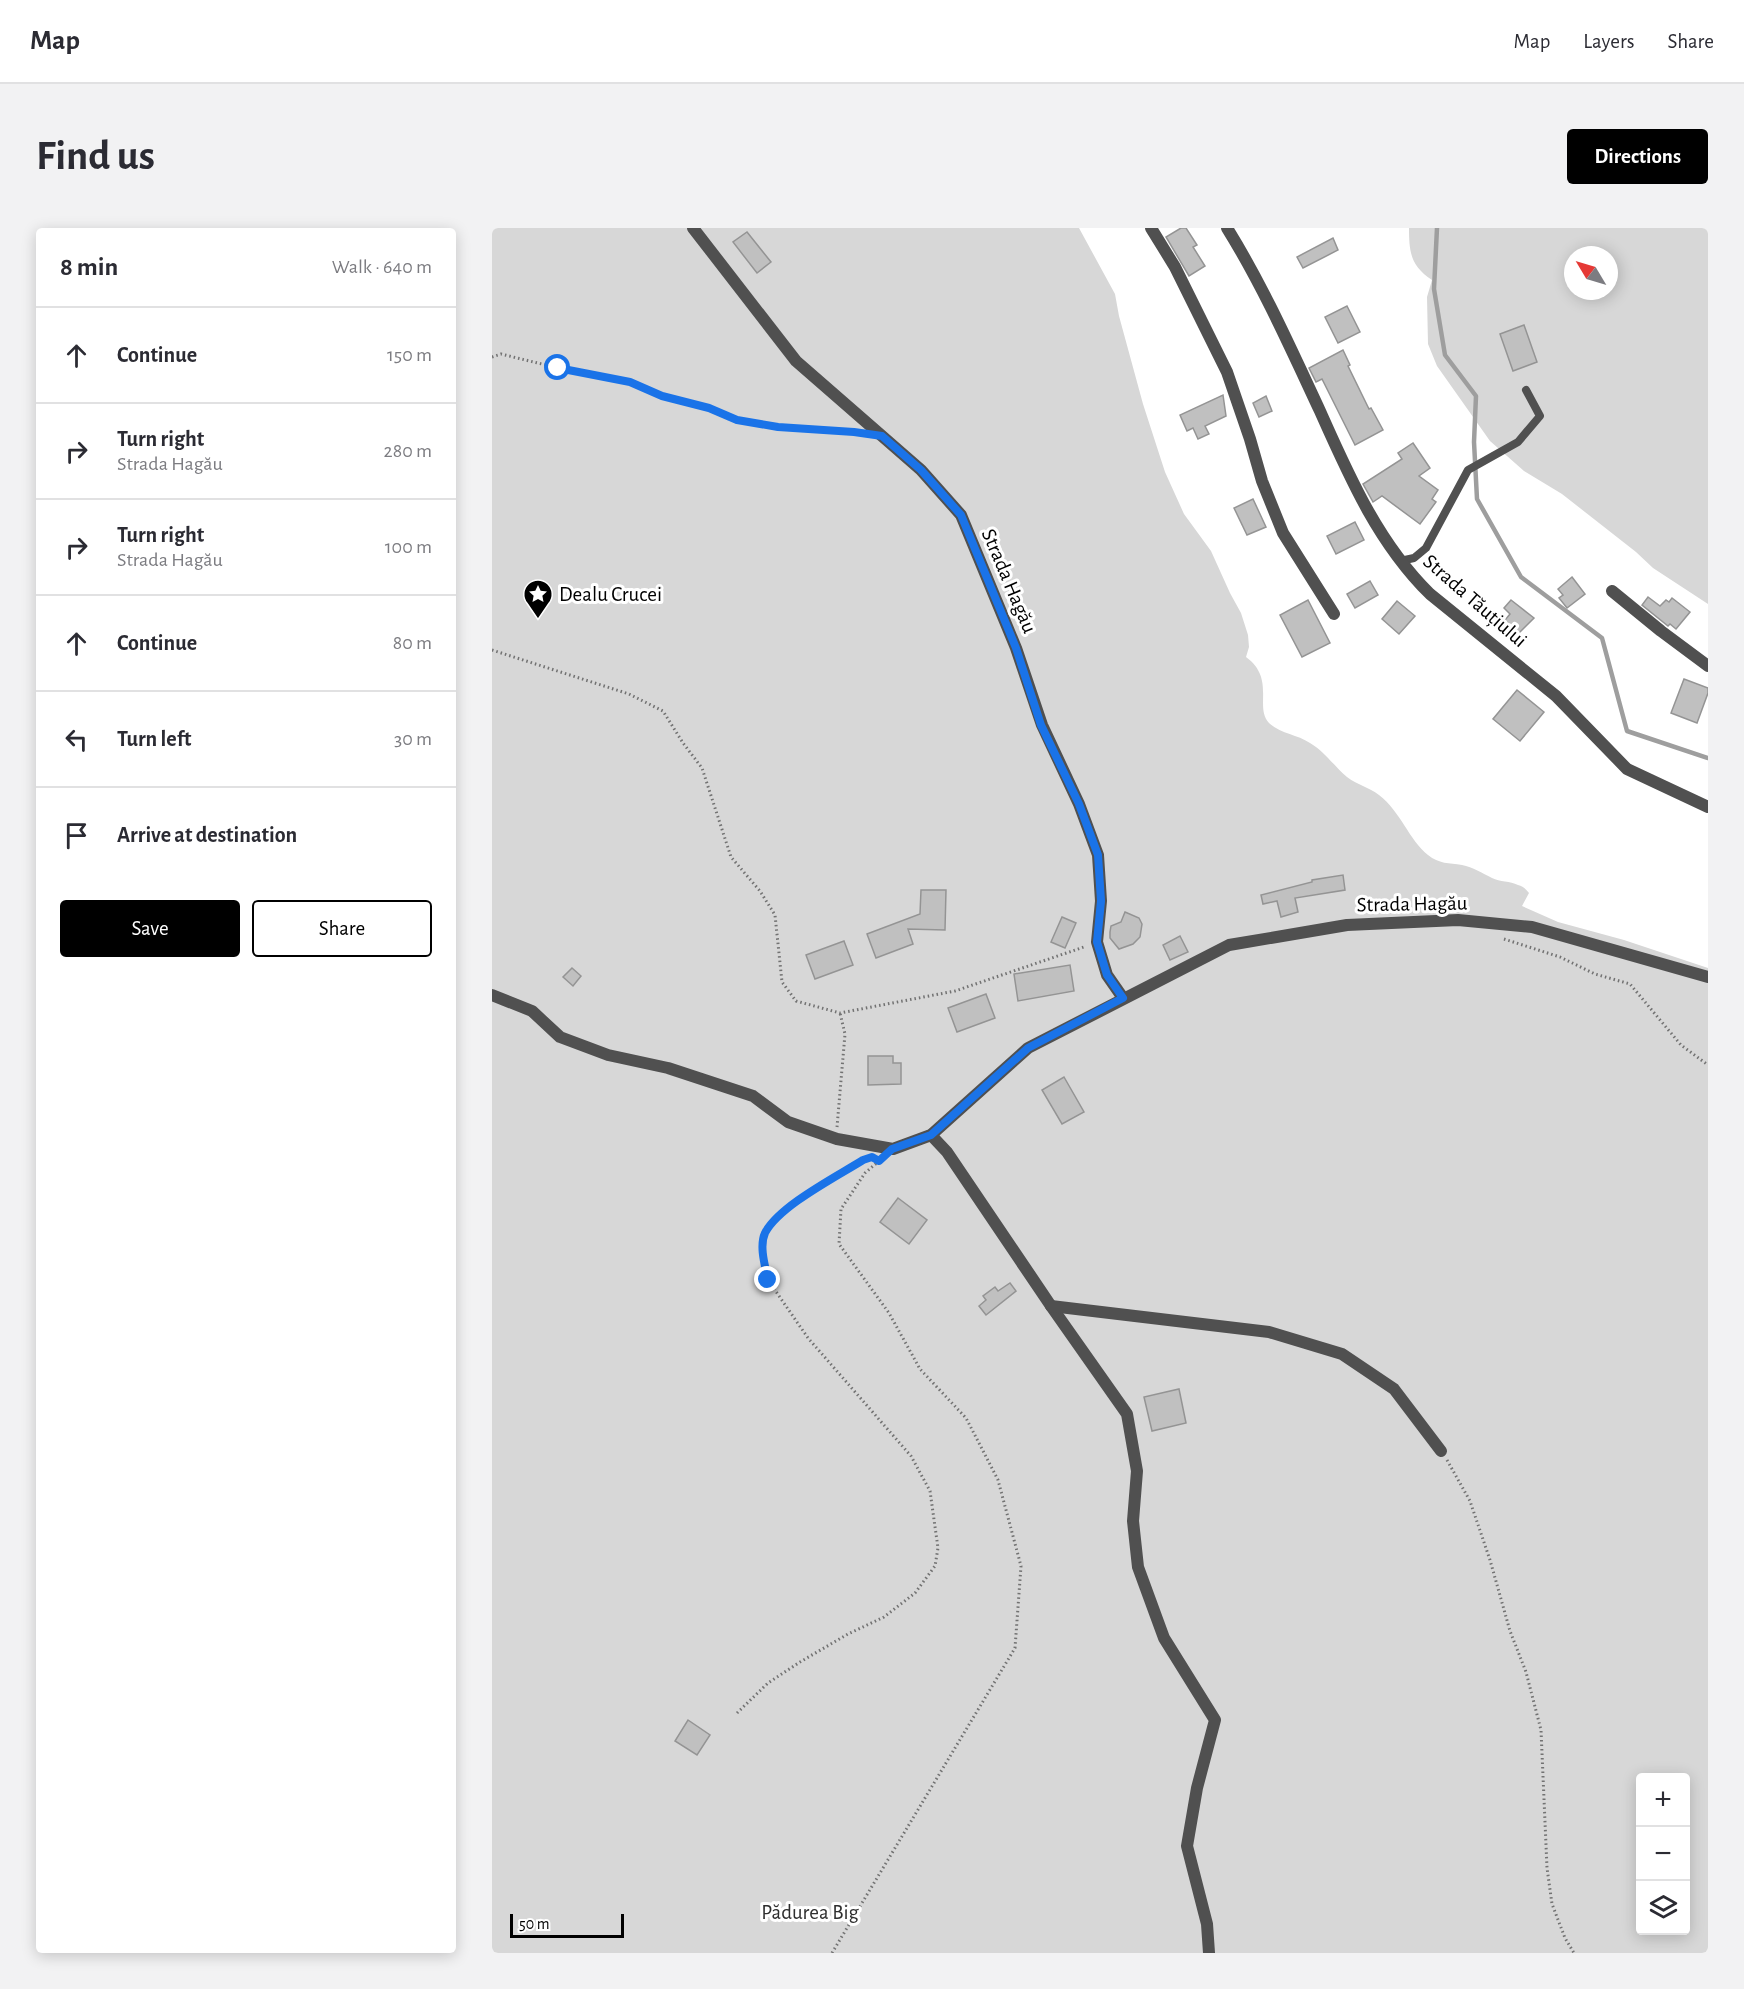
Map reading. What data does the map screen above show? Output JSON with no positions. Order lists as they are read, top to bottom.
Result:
{
  "streets": {
    "street": ["Strada Hagău", "Strada Tăuțiului"]
  },
  "parks": ["Pădurea Big"],
  "places": {
    "place": ["Dealu Crucei"]
  },
  "scale_bar": "50 m",
  "north": "top left",
  "page": {
    "header": "Map",
    "nav": ["Map", "Layers", "Share"],
    "buttons": [
      "Directions",
      ["Save", "Share"]
    ],
    "title": "Find us",
    "heading": ["8 min", "Walk · 640 m"],
    "list": [
      ["Continue", "150 m"],
      ["Turn right", "Strada Hagău", "280 m"],
      ["Turn right", "Strada Hagău", "100 m"],
      ["Continue", "80 m"],
      ["Turn left", "30 m"],
      "Arrive at destination"
    ],
    "map_buttons": ["+", "−"],
    "scale": "50 m"
  }
}
